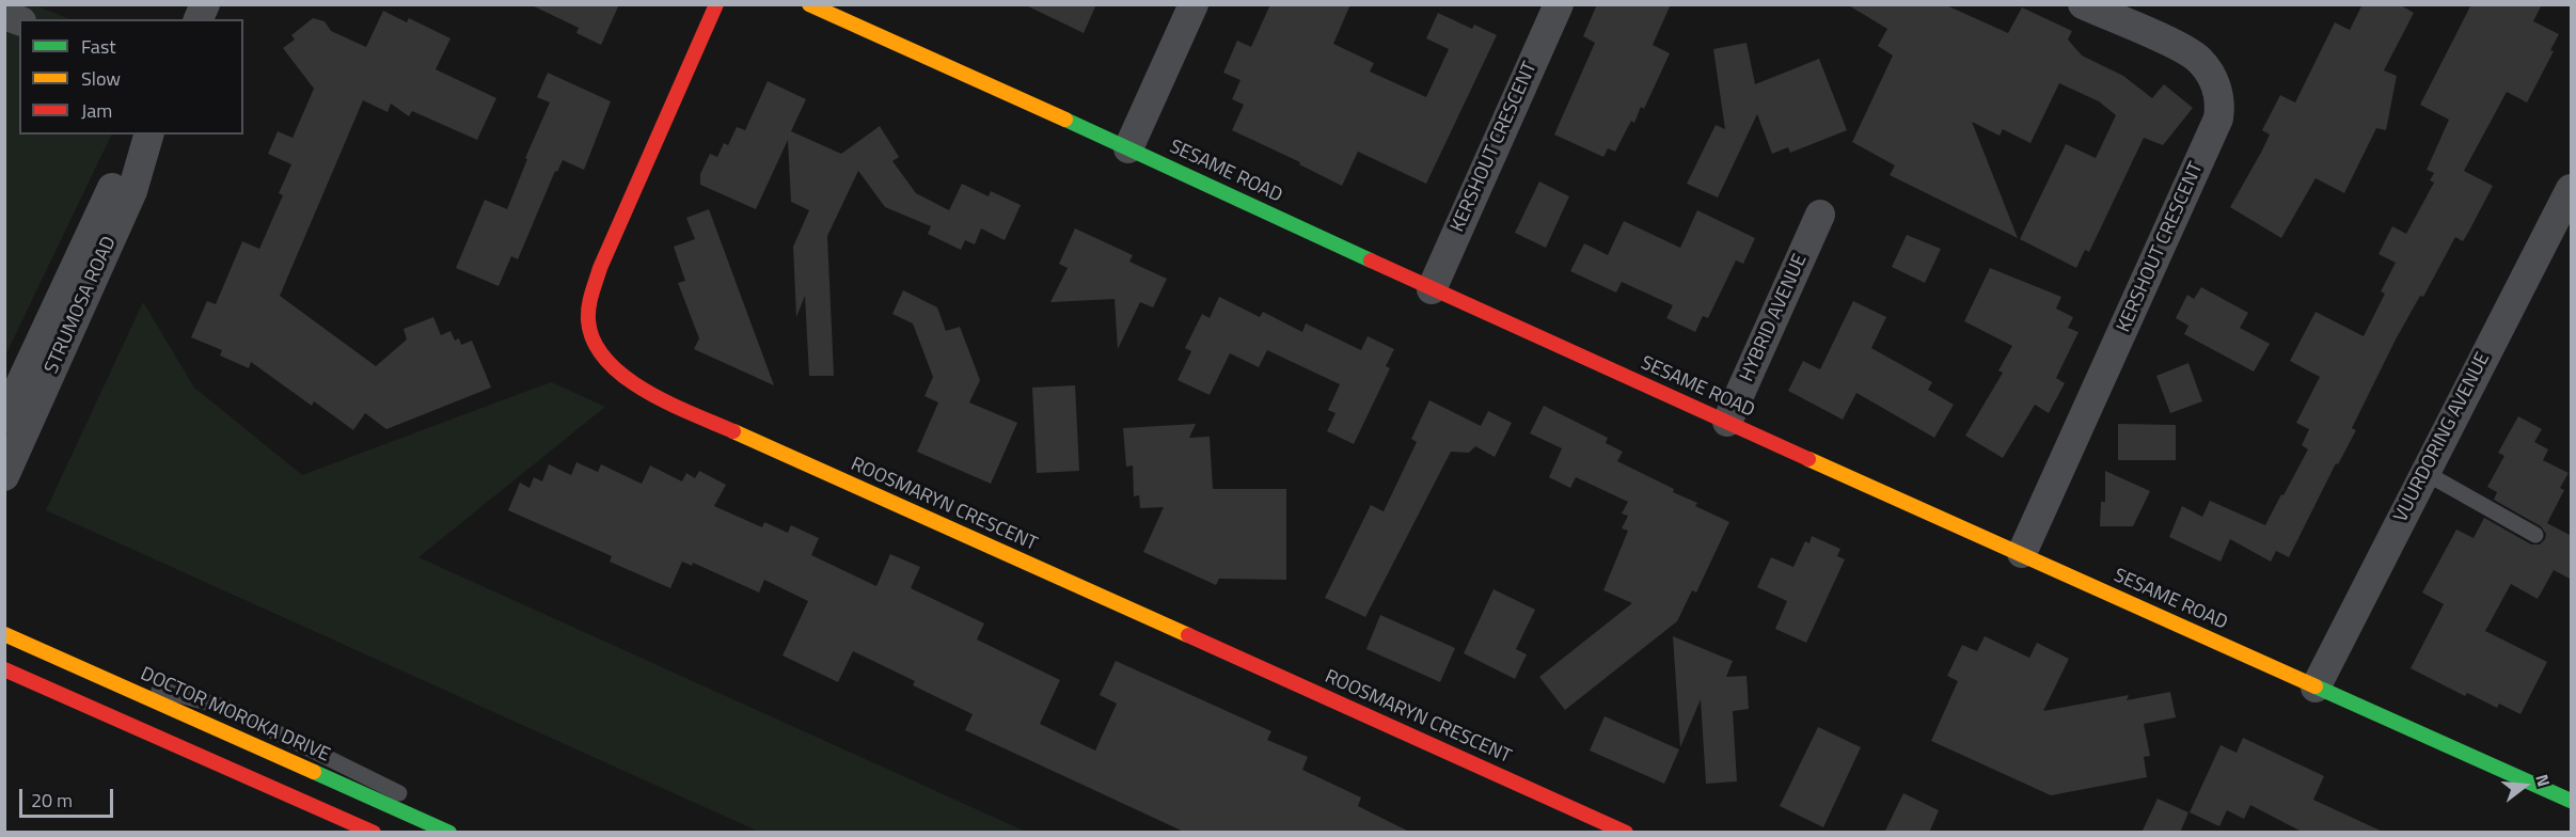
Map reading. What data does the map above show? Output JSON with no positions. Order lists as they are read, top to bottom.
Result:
{
  "streets": {
    "street": [
      "KERSHOUT CRESCENT",
      "SESAME ROAD",
      "STRUMOSA ROAD",
      "HYBRID AVENUE",
      "VUURDORING AVENUE",
      "ROOSMARYN CRESCENT",
      "DOCTOR MOROKA DRIVE"
    ]
  },
  "crossings": [
    ["KERSHOUT CRESCENT", "SESAME ROAD"],
    ["SESAME ROAD", "HYBRID AVENUE"],
    ["SESAME ROAD", "VUURDORING AVENUE"]
  ],
  "legend": ["Fast", "Slow", "Jam"],
  "scale_bar": "20 m",
  "north": "right"
}
